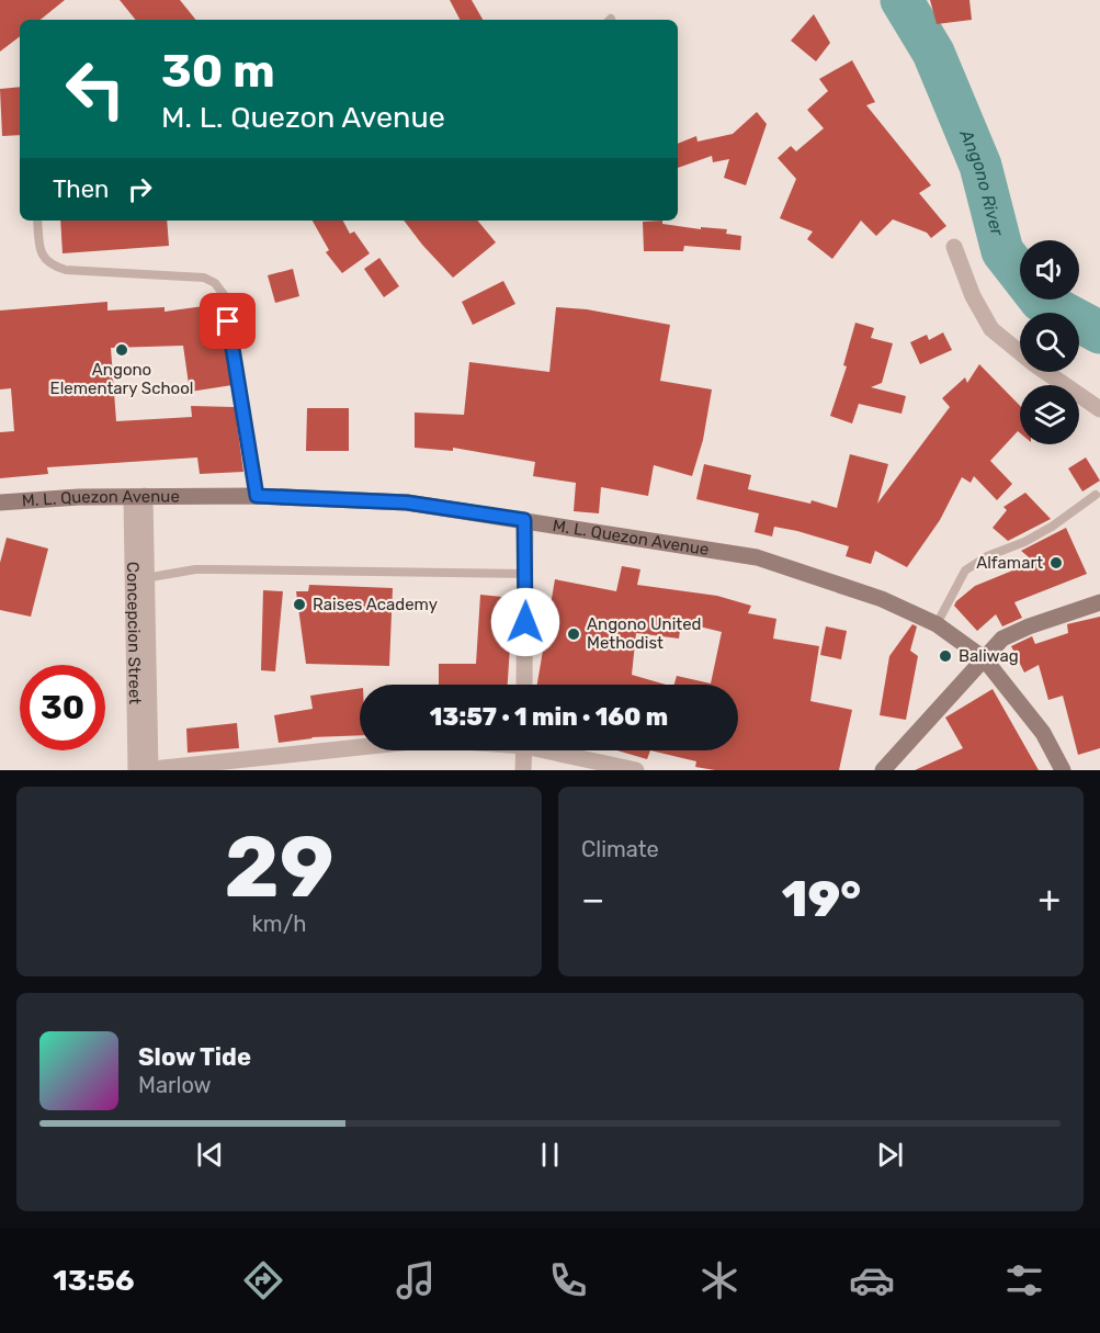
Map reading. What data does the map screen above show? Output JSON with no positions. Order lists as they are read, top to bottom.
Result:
{
  "streets": {
    "main road": ["M. L. Quezon Avenue"],
    "street": ["Concepcion Street"]
  },
  "crossings": [
    ["M. L. Quezon Avenue", "Concepcion Street"]
  ],
  "water": ["Angono River"],
  "places": [
    "Angono Elementary School",
    "Alfamart",
    "Raises Academy",
    "Angono United Methodist",
    "Baliwag"
  ],
  "page": {
    "turn": ["30 m", "M. L. Quezon Avenue"],
    "then": "Then",
    "limit": "30",
    "trip": "13:57 · 1 min · 160 m",
    "tile": [
      ["29", "km/h"],
      "Climate"
    ],
    "heat": ["−", "19°", "+"],
    "song": ["Slow Tide", "Marlow"],
    "tabs": "13:56"
  }
}
